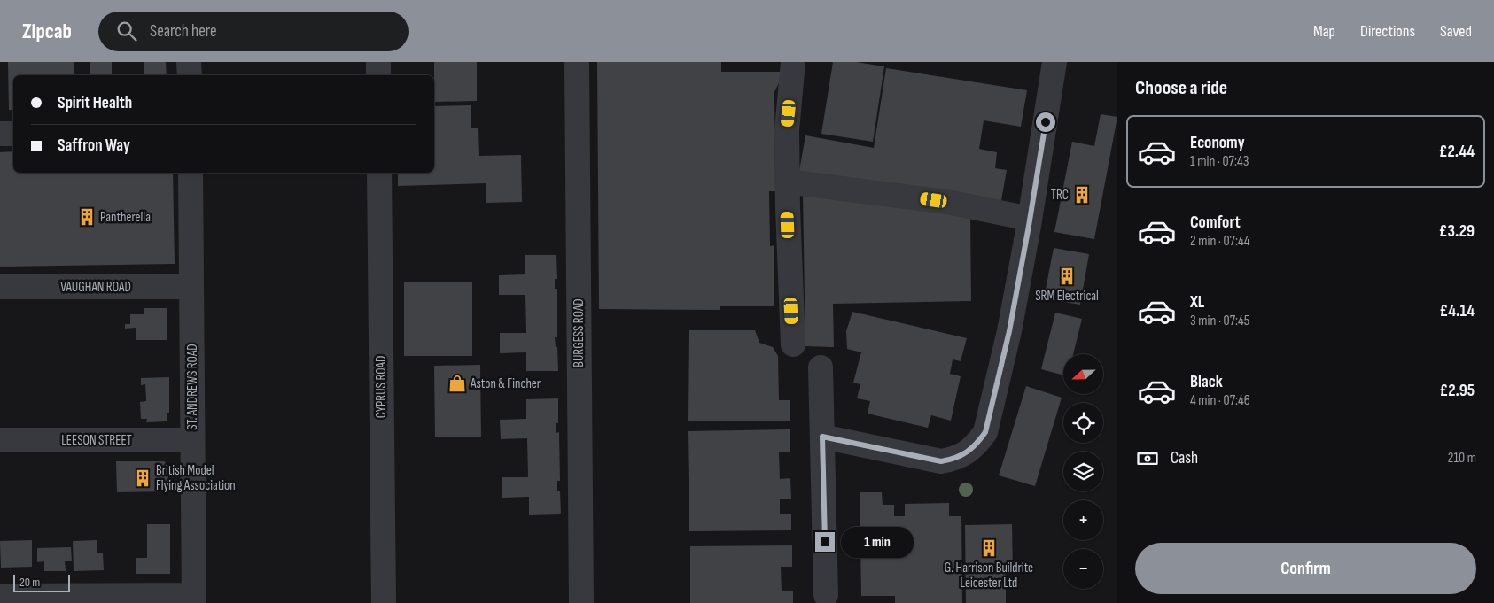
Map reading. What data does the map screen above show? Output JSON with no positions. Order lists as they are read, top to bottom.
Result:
{
  "streets": {
    "street": [
      "VAUGHAN ROAD",
      "BURGESS ROAD",
      "ST. ANDREWS ROAD",
      "CYPRUS ROAD",
      "LEESON STREET"
    ]
  },
  "crossings": [
    ["VAUGHAN ROAD", "ST. ANDREWS ROAD"],
    ["ST. ANDREWS ROAD", "LEESON STREET"]
  ],
  "places": {
    "building": [
      "TRC",
      "Pantherella",
      "SRM Electrical",
      "British Model Flying Association",
      "G. Harrison Buildrite Leicester Ltd"
    ],
    "shop": ["Aston & Fincher"]
  },
  "scale_bar": "20 m",
  "north": "left",
  "page": {
    "header": "Zipcab",
    "search": "Search here",
    "nav": ["Map", "Directions", "Saved"],
    "heading": "Choose a ride",
    "banner": ["Spirit Health", "Saffron Way"],
    "list": [
      {
        "name": "Economy",
        "note": "1 min · 07:43",
        "value": "£2.44"
      },
      {
        "name": "Comfort",
        "note": "2 min · 07:44",
        "value": "£3.29"
      },
      {
        "name": "XL",
        "note": "3 min · 07:45",
        "value": "£4.14"
      },
      {
        "name": "Black",
        "note": "4 min · 07:46",
        "value": "£2.95"
      }
    ],
    "map_buttons": ["+", "−"],
    "pay": ["Cash", "210 m"],
    "bubble": "1 min",
    "buttons": "Confirm",
    "scale": "20 m"
  }
}
